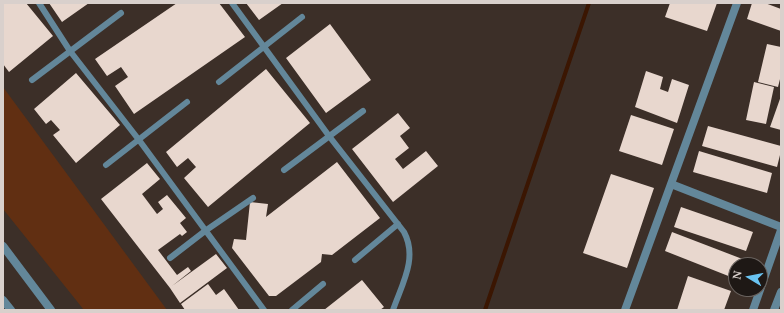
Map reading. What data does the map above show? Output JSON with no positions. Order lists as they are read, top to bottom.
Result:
{
  "north": "left"
}
